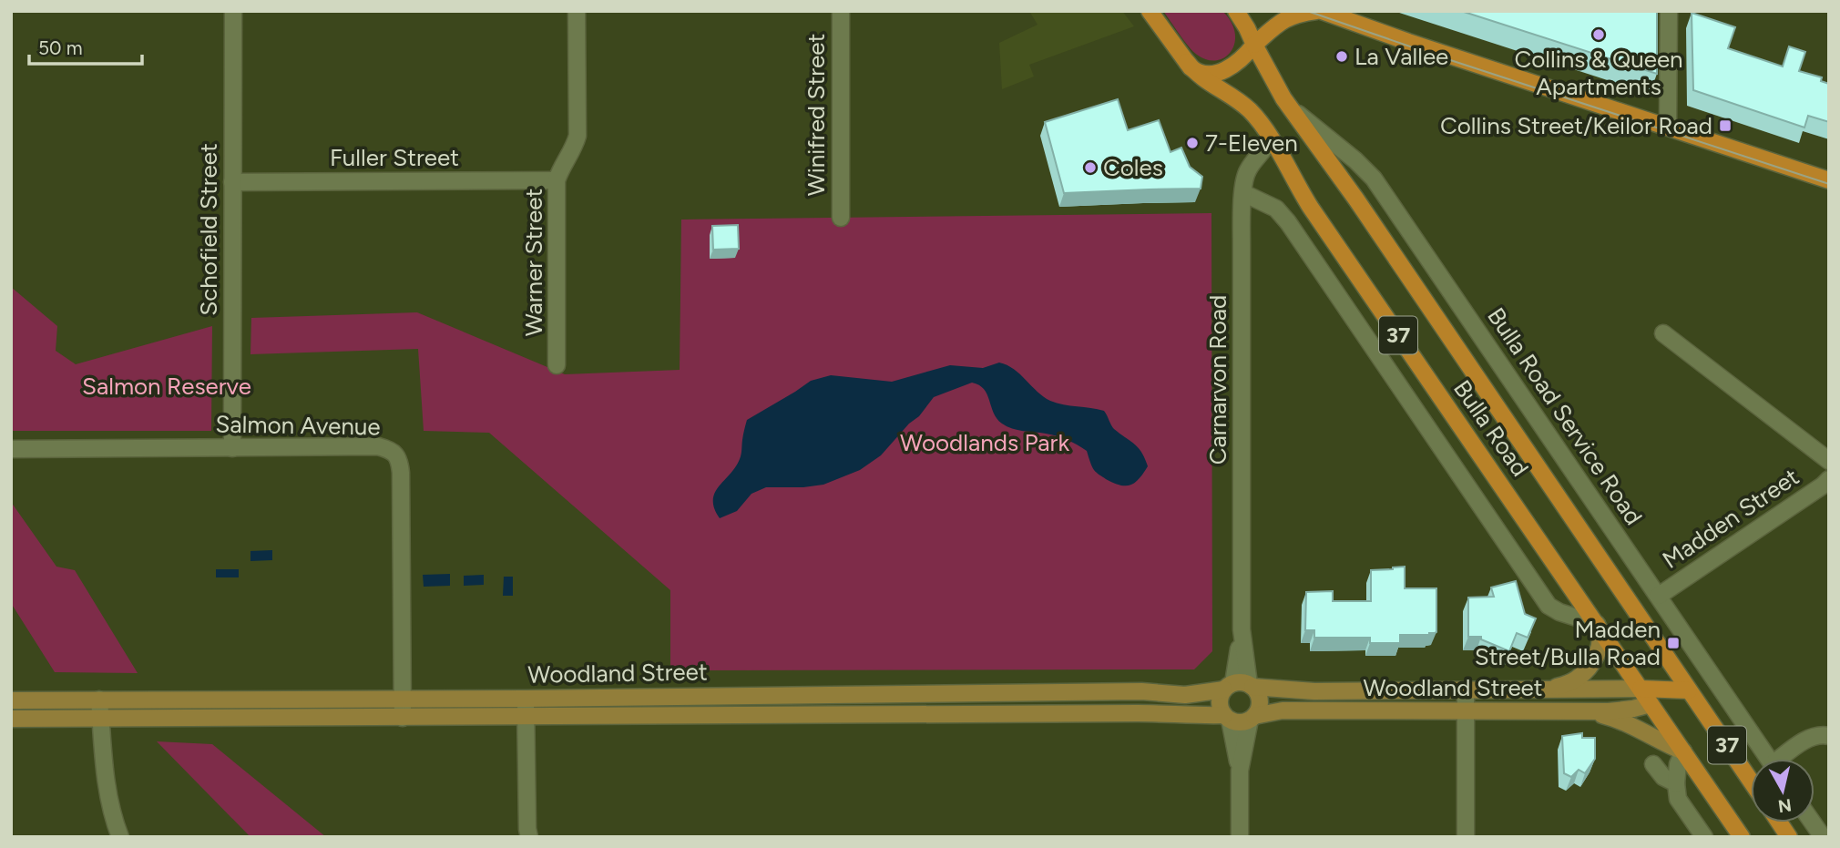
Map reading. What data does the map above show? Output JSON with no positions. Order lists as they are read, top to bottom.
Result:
{
  "streets": {
    "main road": ["37", "Bulla Road", "Woodland Street"],
    "street": [
      "Winifred Street",
      "Fuller Street",
      "Schofield Street",
      "Warner Street",
      "Carnarvon Road",
      "Bulla Road Service Road",
      "Salmon Avenue",
      "Madden Street"
    ]
  },
  "crossings": [
    ["Fuller Street", "Schofield Street"],
    ["Fuller Street", "Warner Street"],
    ["Schofield Street", "Salmon Avenue"],
    ["37", "Bulla Road"],
    ["Carnarvon Road", "Bulla Road"],
    ["Carnarvon Road", "Woodland Street"],
    ["Bulla Road Service Road", "Bulla Road"],
    ["Bulla Road Service Road", "Madden Street"],
    ["Salmon Avenue", "Woodland Street"],
    ["Bulla Road", "Woodland Street"]
  ],
  "parks": ["Salmon Reserve", "Woodlands Park"],
  "places": {
    "other": [
      "Collins & Queen Apartments",
      "La Vallee",
      "7-Eleven",
      "Coles"
    ],
    "transit": ["Collins Street/Keilor Road", "Madden Street/Bulla Road"]
  },
  "scale_bar": "50 m",
  "north": "bottom"
}
